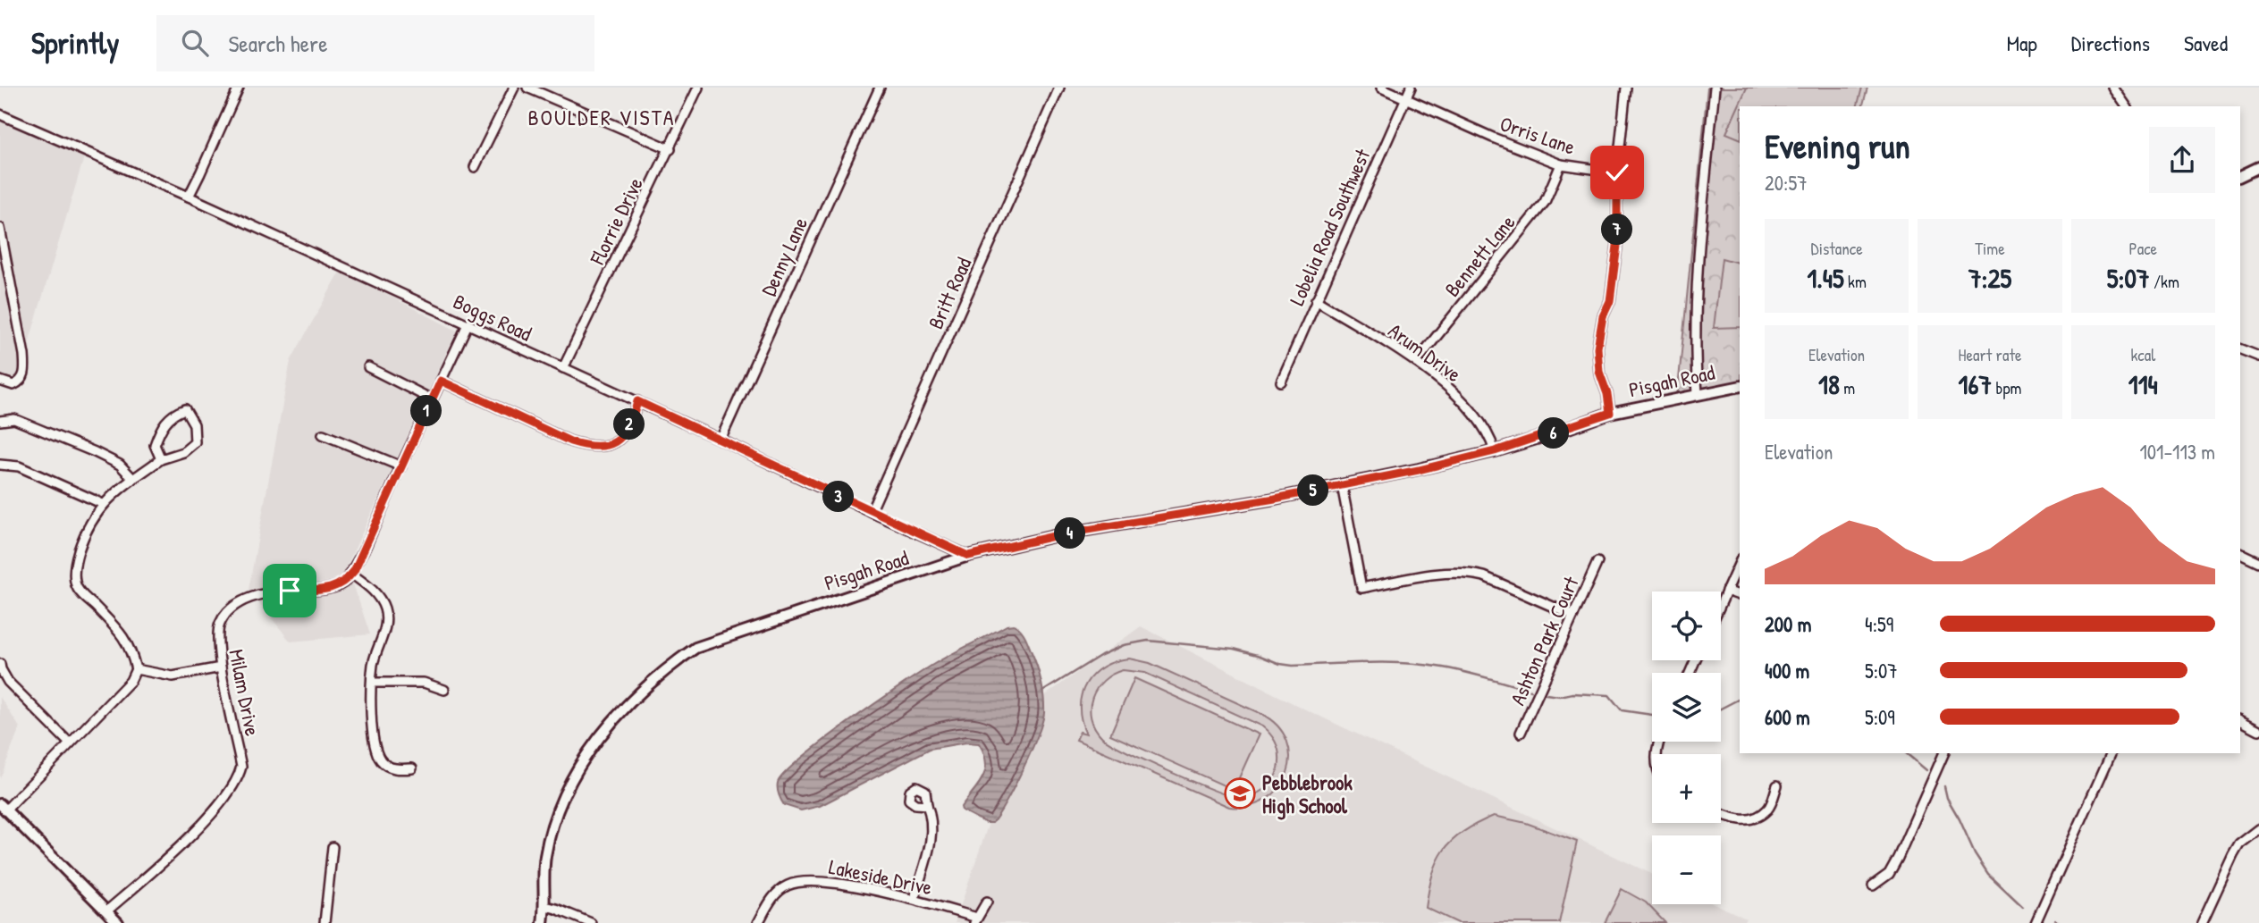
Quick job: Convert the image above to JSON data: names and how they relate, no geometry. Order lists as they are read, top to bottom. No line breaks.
{"streets":{"street":["Orris Lane","Florrie Drive","Lobelia Road Southwest","Bennett Lane","Denny Lane","Britt Road","Boggs Road","Arum Drive","Pisgah Road","Ashton Park Court","Milam Drive","Lakeside Drive"]},"crossings":[["Orris Lane","Lobelia Road Southwest"],["Orris Lane","Bennett Lane"],["Florrie Drive","Boggs Road"],["Lobelia Road Southwest","Arum Drive"],["Bennett Lane","Arum Drive"],["Denny Lane","Boggs Road"],["Britt Road","Boggs Road"],["Boggs Road","Pisgah Road"],["Boggs Road","Milam Drive"],["Arum Drive","Pisgah Road"]],"districts":["BOULDER VISTA"],"places":{"school or university":["Pebblebrook High School"]},"page":{"header":"Sprintly","search":"Search here","nav":["Map","Directions","Saved"],"heading":["Evening run","20:57"],"stats":[["Distance","1.45 km"],["Time","7:25"],["Pace","5:07 /km"],["Elevation","18 m"],["Heart rate","167 bpm"],["kcal","114"]],"pins":["7","1","2","6","5","3","4"],"chart":["Elevation","101–113 m"],"map_buttons":["+","−"],"list":[{"name":"200 m","note":"4:59"},{"name":"400 m","note":"5:07"},{"name":"600 m","note":"5:09"}]}}
